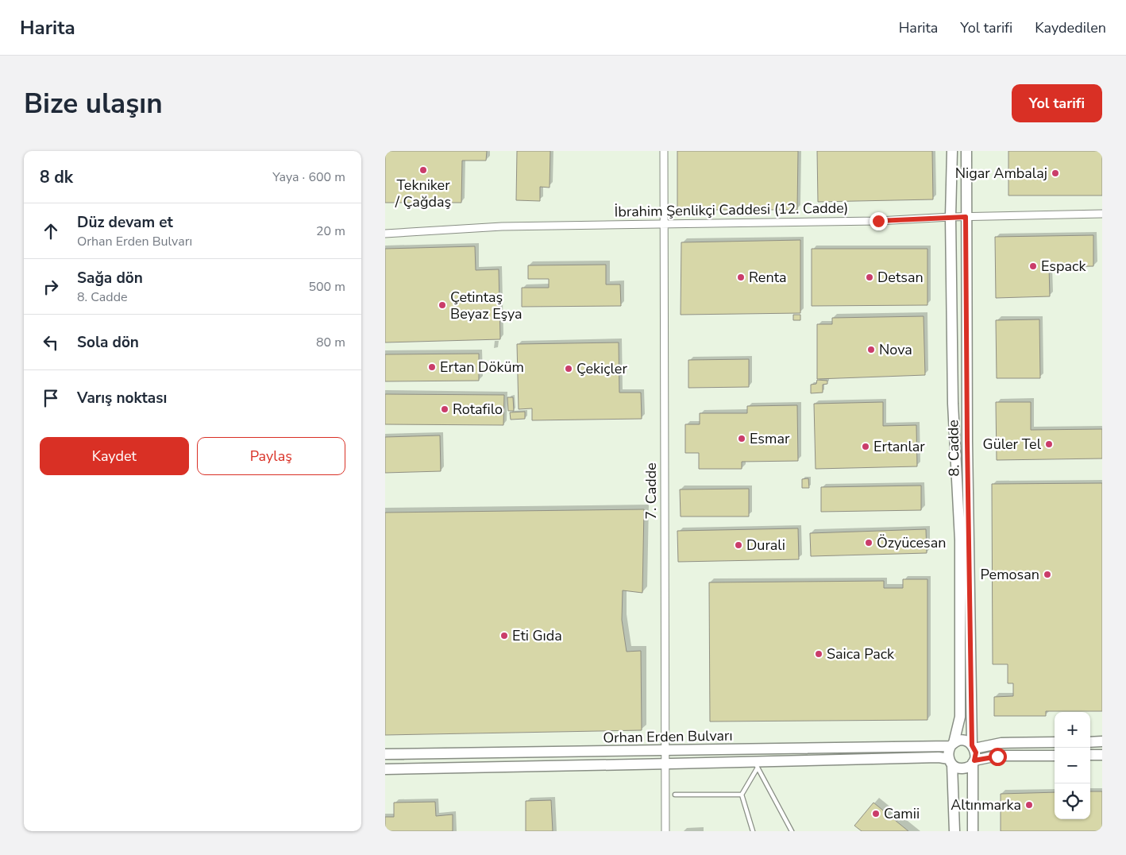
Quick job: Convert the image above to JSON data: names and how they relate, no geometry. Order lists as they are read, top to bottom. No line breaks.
{"streets":{"street":["İbrahim Şenlikçi Caddesi (12. Cadde)","8. Cadde","7. Cadde","Orhan Erden Bulvarı"]},"crossings":[["İbrahim Şenlikçi Caddesi (12. Cadde)","8. Cadde"],["İbrahim Şenlikçi Caddesi (12. Cadde)","7. Cadde"],["8. Cadde","Orhan Erden Bulvarı"],["7. Cadde","Orhan Erden Bulvarı"]],"places":["Tekniker / Çağdaş","Nigar Ambalaj","Espack","Renta","Detsan","Çetintaş Beyaz Eşya","Nova","Ertan Döküm","Çekiçler","Rotafilo","Esmar","Güler Tel","Ertanlar","Özyücesan","Durali","Pemosan","Eti Gıda","Saica Pack","Altınmarka","Camii"],"page":{"header":"Harita","nav":["Harita","Yol tarifi","Kaydedilen"],"buttons":["Yol tarifi",["Kaydet","Paylaş"]],"title":"Bize ulaşın","heading":["8 dk","Yaya · 600 m"],"list":[["Düz devam et","Orhan Erden Bulvarı","20 m"],["Sağa dön","8. Cadde","500 m"],["Sola dön","80 m"],"Varış noktası"],"map_buttons":["+","−"]}}
